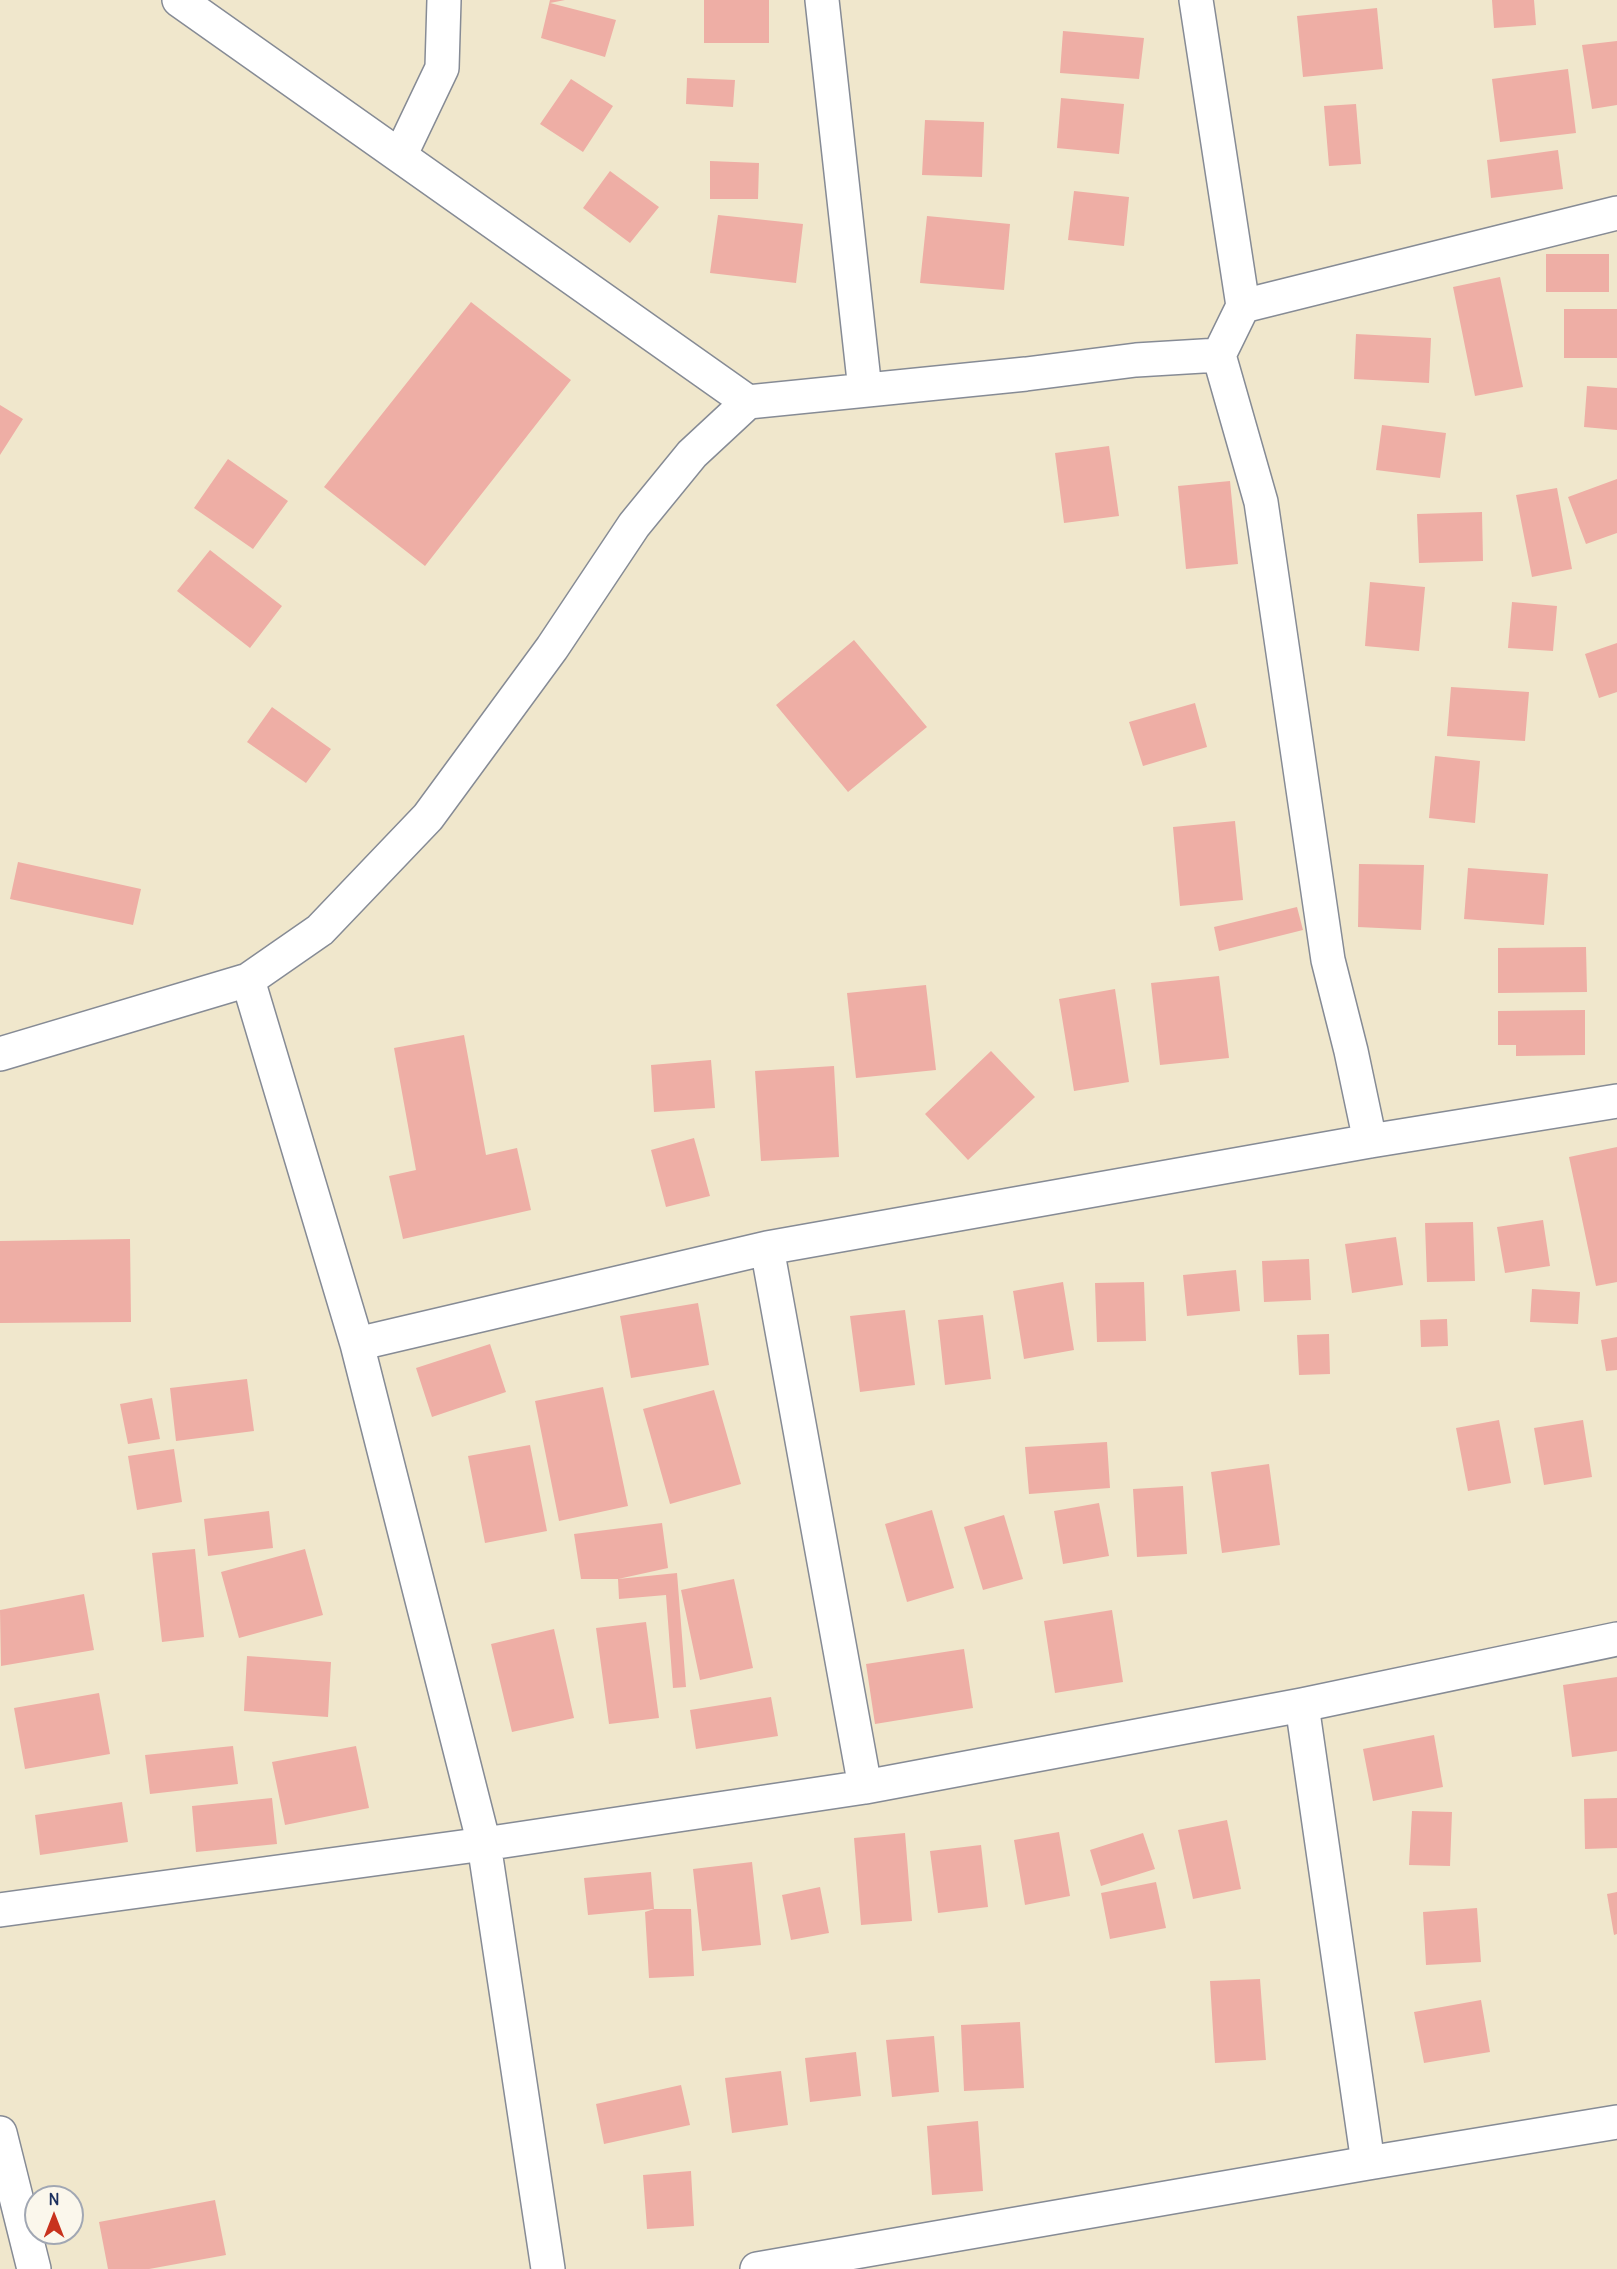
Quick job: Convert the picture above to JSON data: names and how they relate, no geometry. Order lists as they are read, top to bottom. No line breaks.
{"north":"top"}
